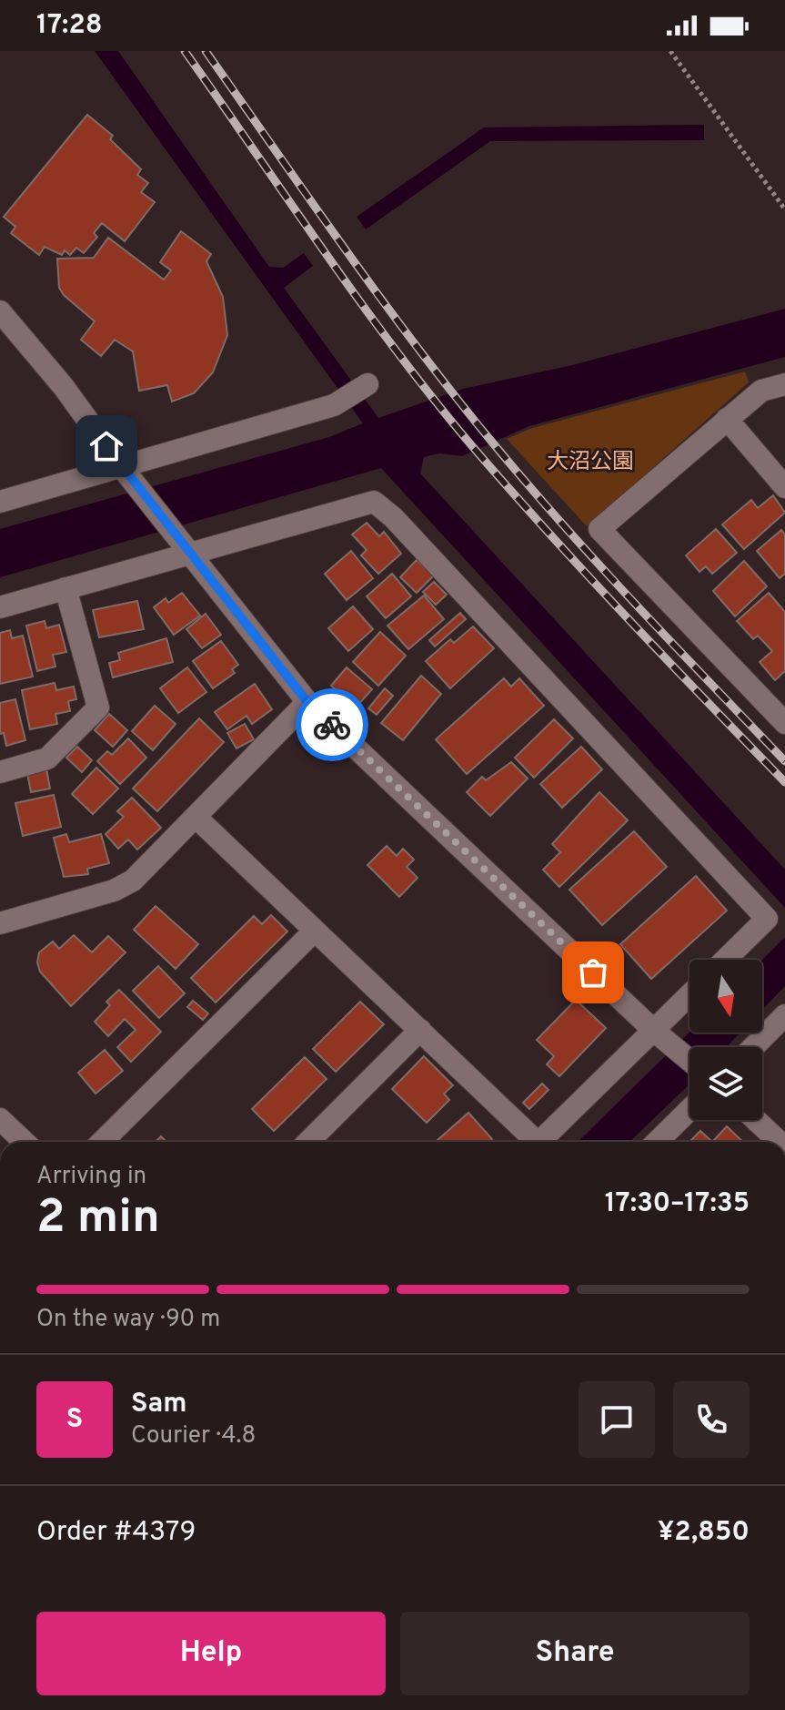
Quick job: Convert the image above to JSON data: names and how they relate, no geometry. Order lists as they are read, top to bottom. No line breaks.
{"parks":["大沼公園"],"north":"bottom","page":{"status":"17:28","heading":["2 min","Arriving in","17:30–17:35"],"panel":["Sam","Courier · 4.8","Order #4379","¥2,850"],"bar":"On the way · 90 m","round":"S","buttons":["Help","Share"]}}
